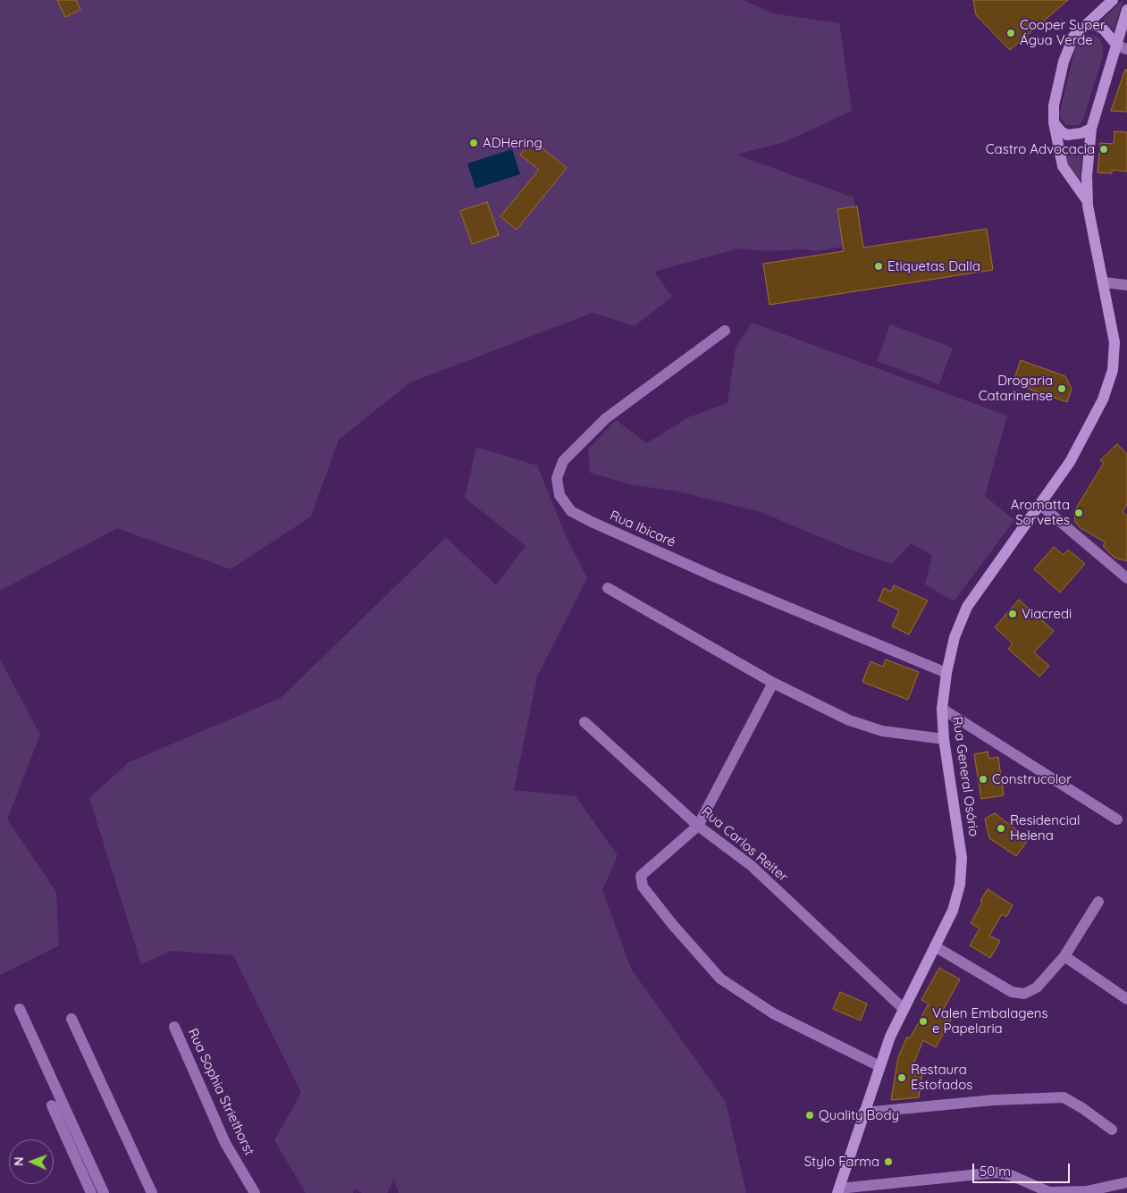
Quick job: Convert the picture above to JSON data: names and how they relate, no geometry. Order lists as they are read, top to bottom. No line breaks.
{"streets":{"main road":["Rua General Osório"],"street":["Rua Ibicaré","Rua Carlos Reiter","Rua Sophia Striethorst"]},"crossings":[["Rua Ibicaré","Rua General Osório"],["Rua General Osório","Rua Carlos Reiter"]],"places":["Cooper Super Água Verde","ADHering","Castro Advocacia","Etiquetas Dalla","Drogaria Catarinense","Aromatta Sorvetes","Viacredi","Construcolor","Residencial Helena","Valen Embalagens e Papelaria","Restaura Estofados","Quality Body","Stylo Farma"],"scale_bar":"50 m","north":"left"}
